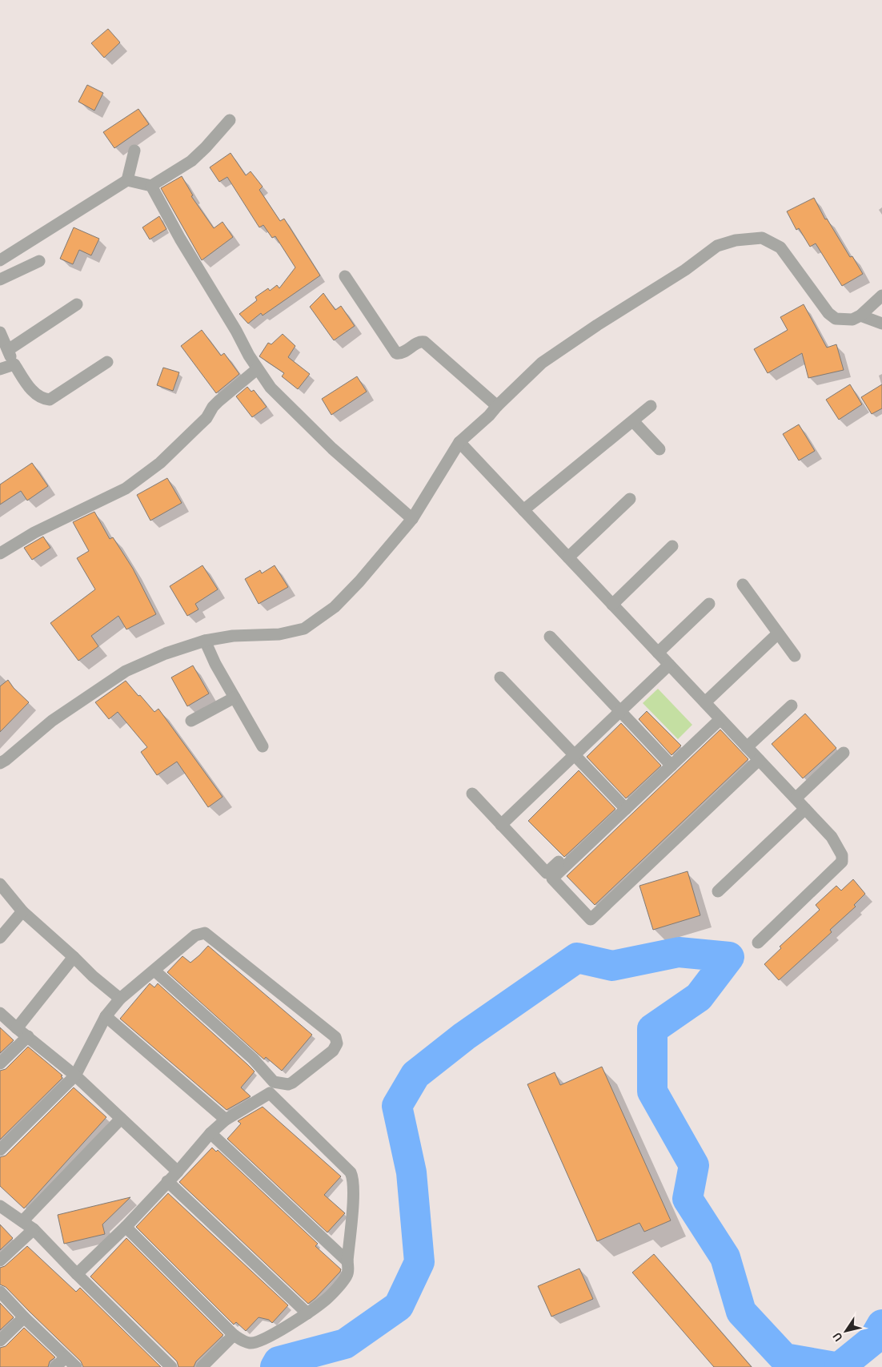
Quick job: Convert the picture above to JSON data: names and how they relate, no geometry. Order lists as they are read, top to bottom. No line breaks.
{"north":"bottom left"}
